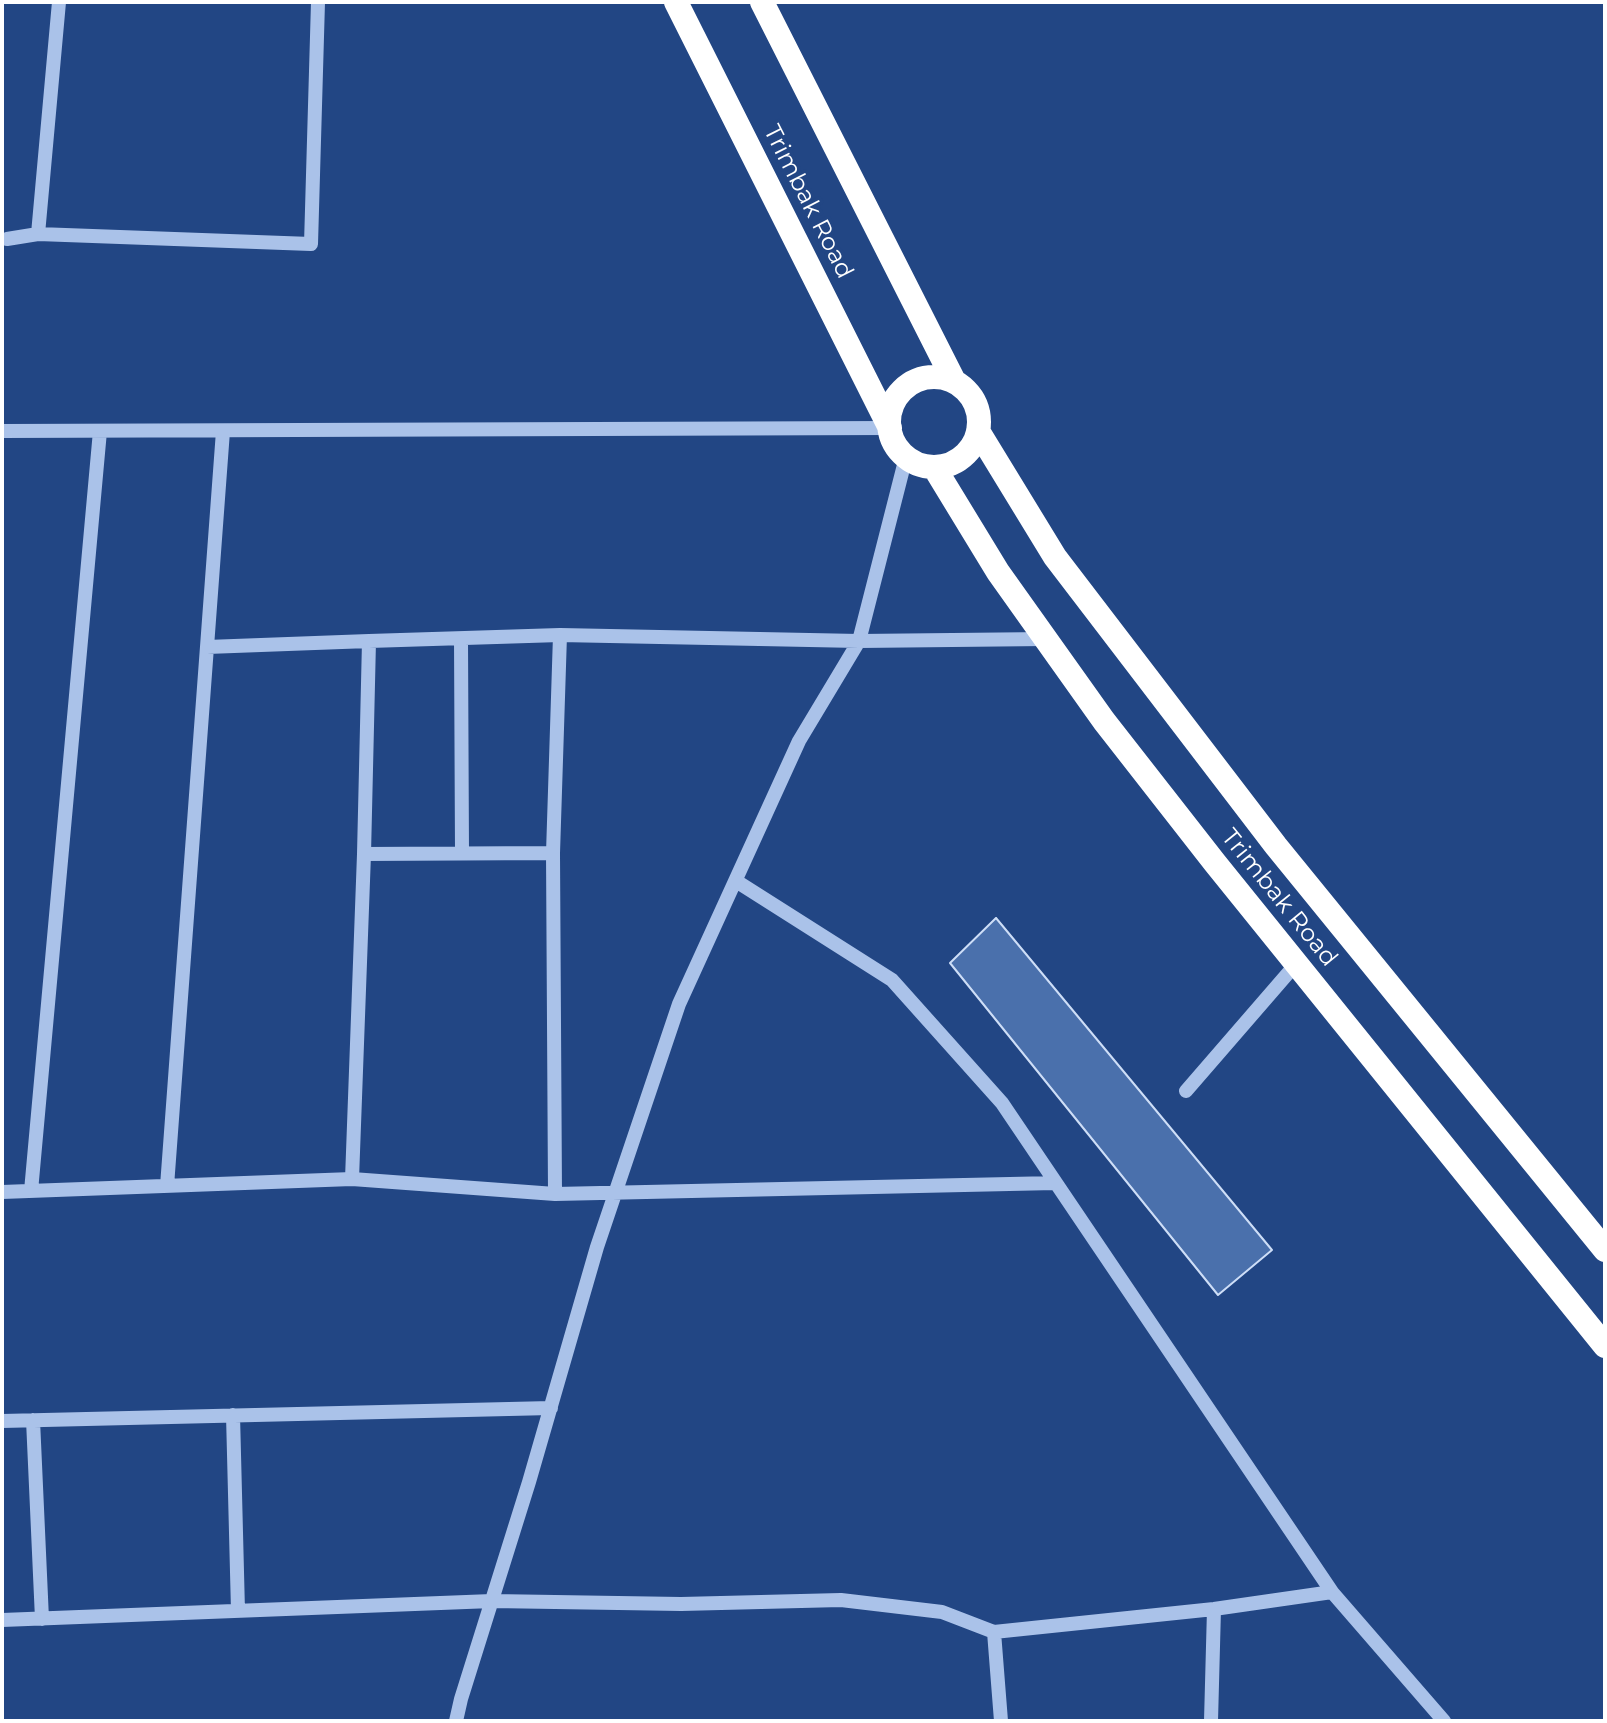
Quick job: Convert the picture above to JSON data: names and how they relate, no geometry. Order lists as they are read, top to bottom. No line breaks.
{"streets":{"highway":["Trimbak Road"]}}
